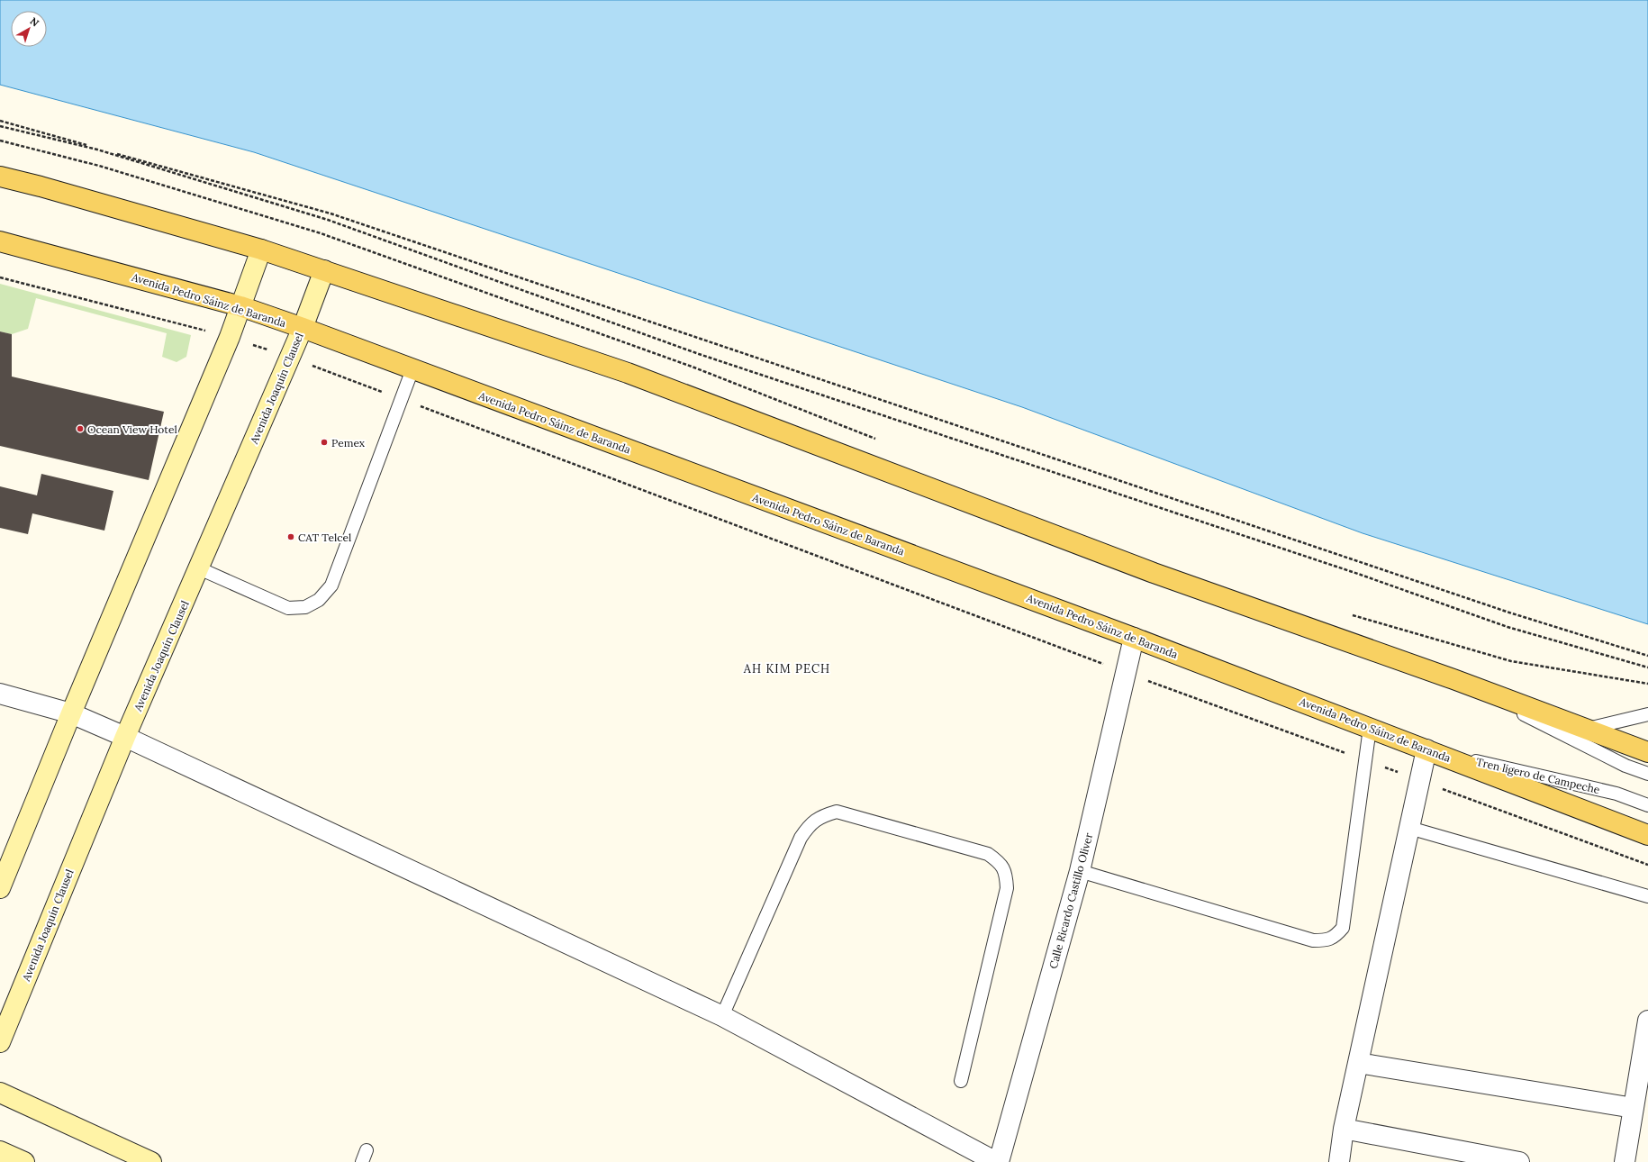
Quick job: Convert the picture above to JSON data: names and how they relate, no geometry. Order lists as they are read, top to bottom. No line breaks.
{"streets":{"main road":["Avenida Pedro Sáinz de Baranda"],"street":["Avenida Joaquín Clausel","Calle Ricardo Castillo Oliver"],"lane":["Tren ligero de Campeche"]},"crossings":[["Avenida Pedro Sáinz de Baranda","Avenida Joaquín Clausel"],["Avenida Pedro Sáinz de Baranda","Tren ligero de Campeche"],["Avenida Pedro Sáinz de Baranda","Calle Ricardo Castillo Oliver"]],"districts":["AH KIM PECH"],"places":["Ocean View Hotel","Pemex","CAT Telcel"],"north":"top right"}
